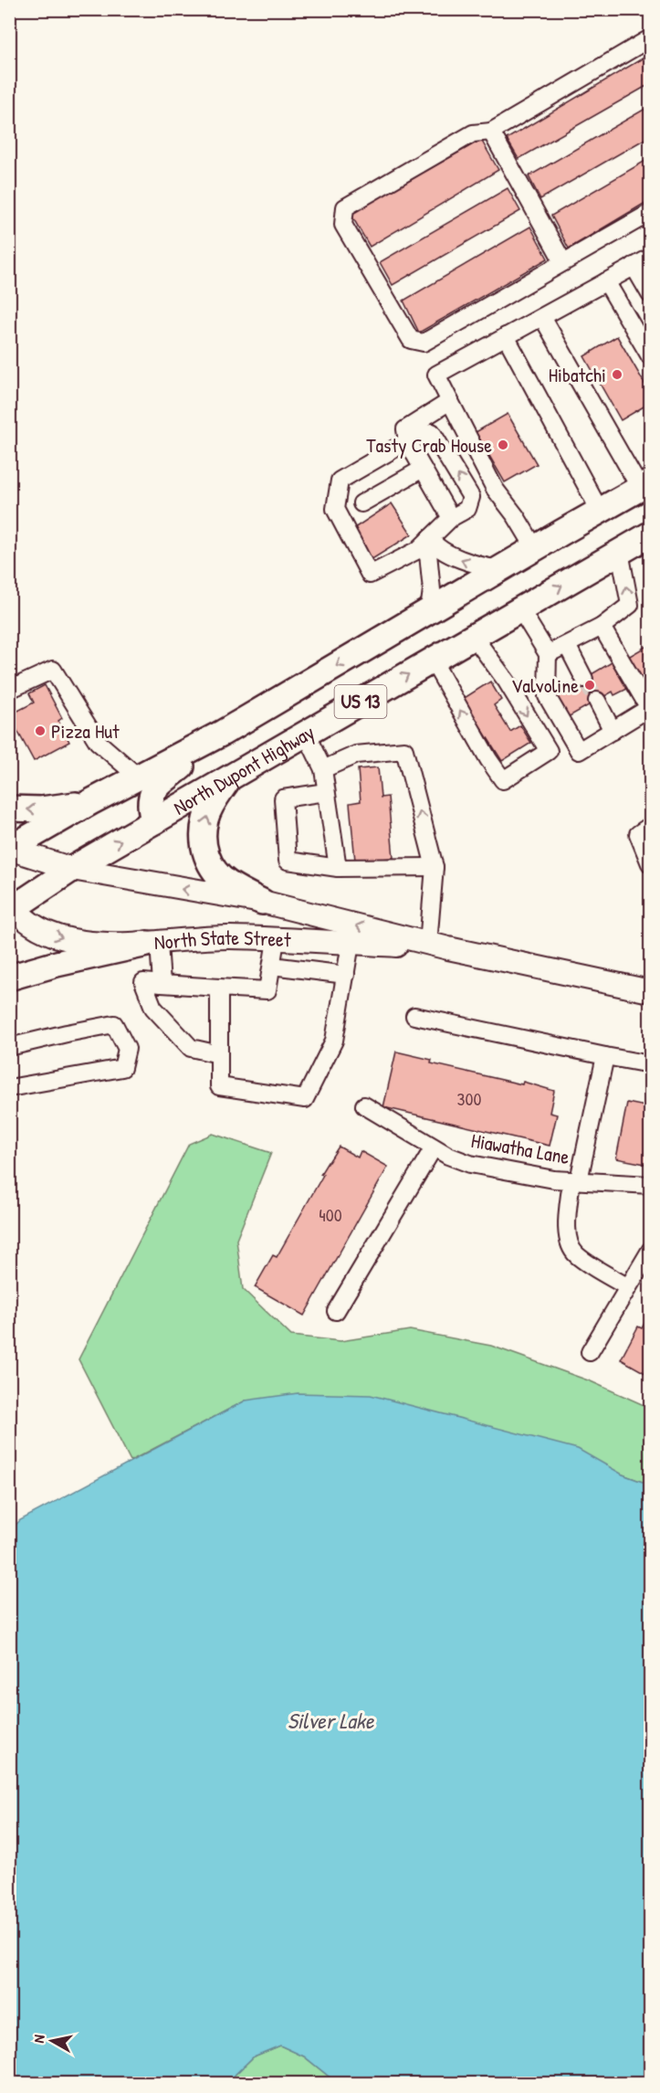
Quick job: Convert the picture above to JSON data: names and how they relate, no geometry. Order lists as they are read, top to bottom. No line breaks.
{"streets":{"highway":["US 13","North Dupont Highway"],"main road":["North State Street"],"street":["Hiawatha Lane"]},"crossings":[["North Dupont Highway","North State Street"]],"water":["Silver Lake"],"places":["Hibatchi","Tasty Crab House","Valvoline","Pizza Hut"],"house_numbers":["300","400"],"north":"left"}
